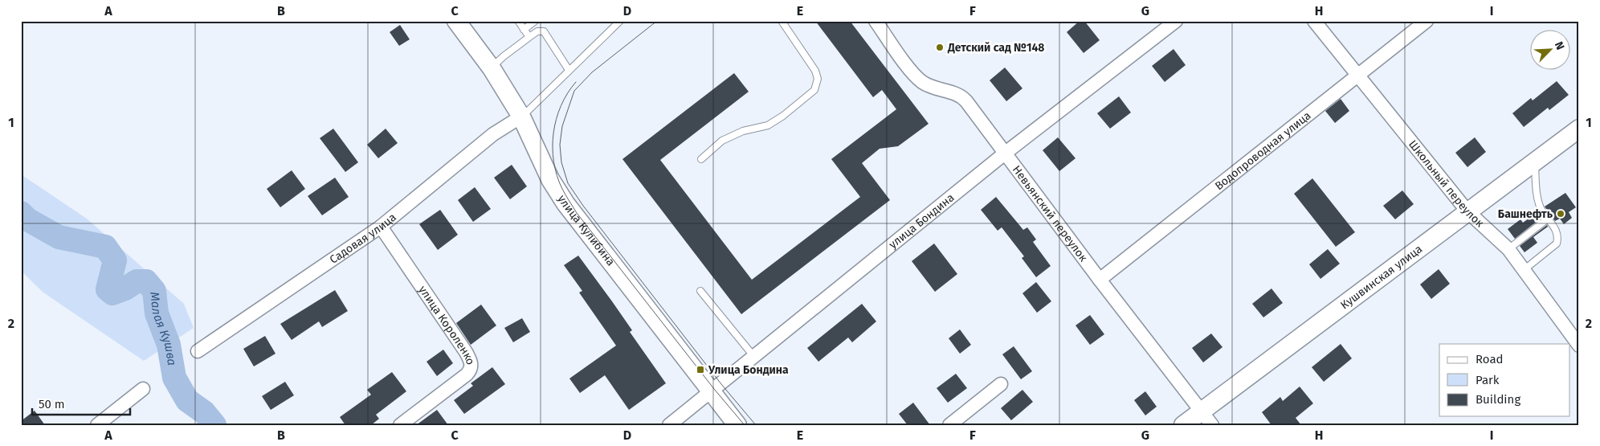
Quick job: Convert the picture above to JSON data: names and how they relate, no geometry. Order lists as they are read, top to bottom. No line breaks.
{"streets":{"main road":["улица Кулибина","Кушвинская улица"],"street":["Водопроводная улица","Школьный переулок","Невьянский переулок","улица Бондина","Садовая улица","улица Короленко"]},"crossings":[["Водопроводная улица","Школьный переулок"],["Водопроводная улица","Невьянский переулок"],["Школьный переулок","Кушвинская улица"],["Невьянский переулок","улица Бондина"],["Невьянский переулок","Кушвинская улица"],["улица Бондина","улица Кулибина"],["улица Кулибина","Садовая улица"],["Садовая улица","улица Короленко"]],"water":["Малая Кушва"],"places":{"other":["Детский сад №148","Башнефть"],"transit":["Улица Бондина"]},"legend":["Road","Park","Building"],"scale_bar":"50 m","north":"top right","grid":{"columns":["A","B","C","D","E","F","G","H","I"],"rows":["1","2"]}}
